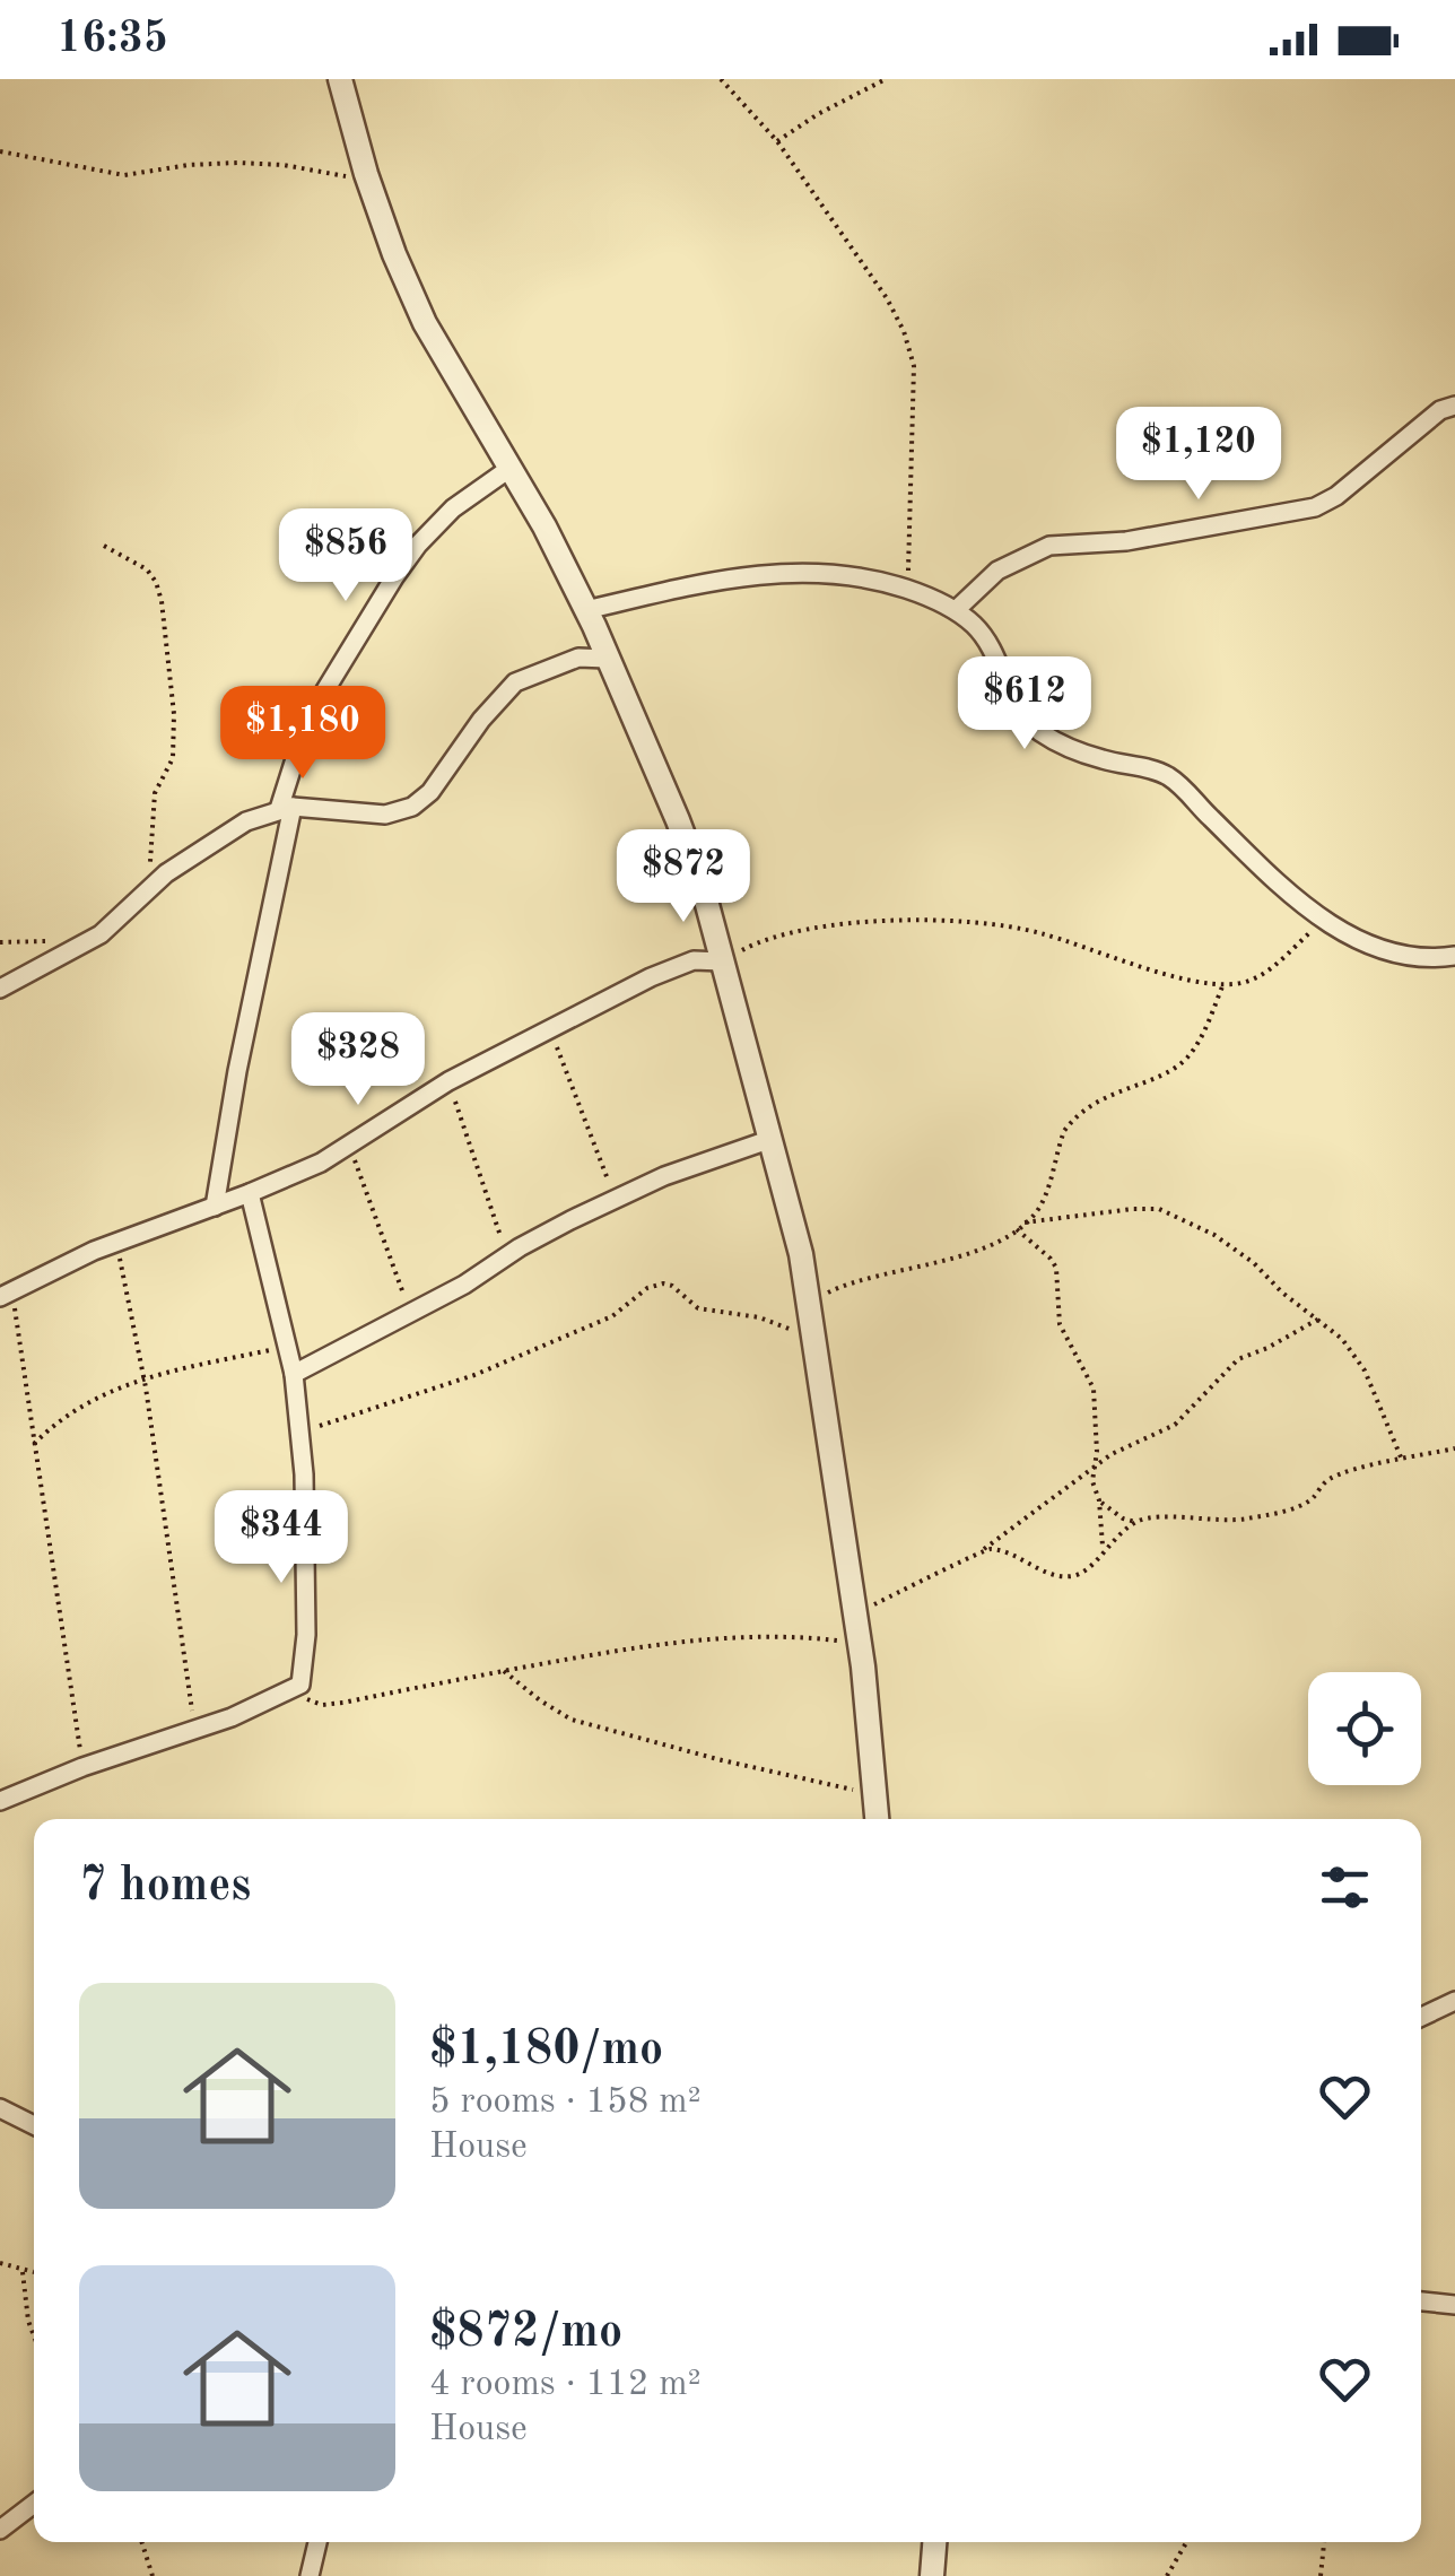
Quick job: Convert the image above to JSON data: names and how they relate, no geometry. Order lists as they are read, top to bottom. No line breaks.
{"page":{"status":"16:35","price":["$1,120","$856","$612","$1,180","$872","$328","$344"],"heading":"7 homes","list":[{"name":"$1,180/mo","note":"5 rooms · 158 m² · House"},{"name":"$872/mo","note":"4 rooms · 112 m² · House"}]}}
